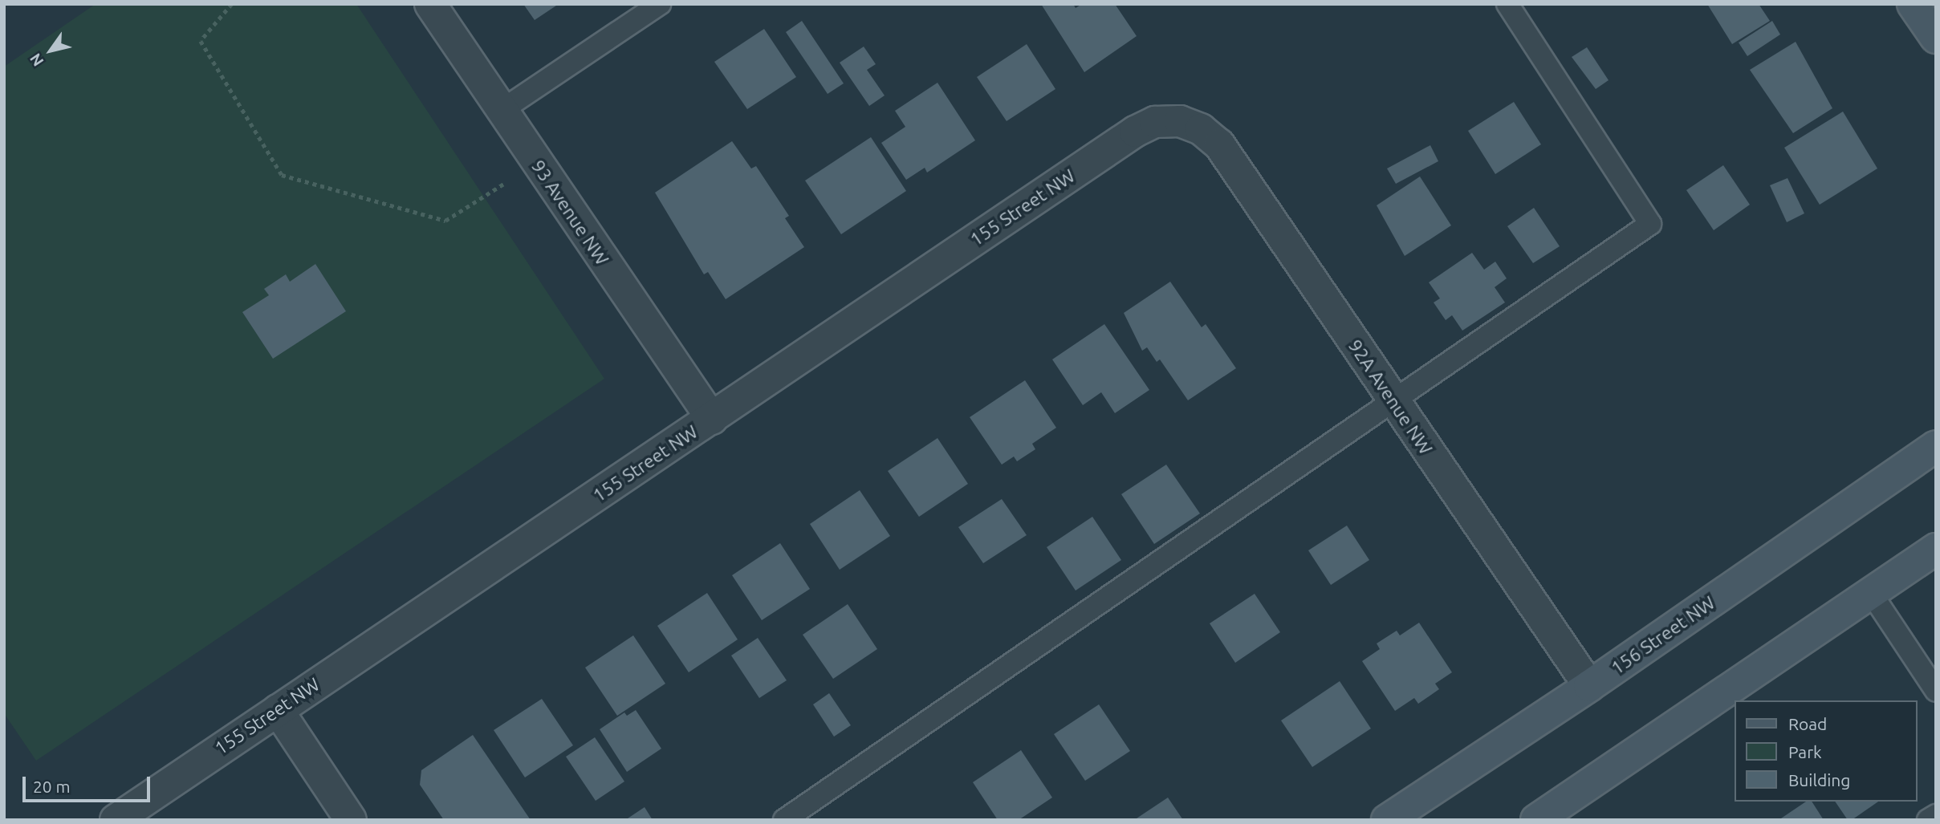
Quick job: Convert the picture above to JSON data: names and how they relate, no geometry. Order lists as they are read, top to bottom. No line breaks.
{"streets":{"main road":["156 Street NW"],"street":["155 Street NW","93 Avenue NW","92A Avenue NW"]},"crossings":[["155 Street NW","93 Avenue NW"],["155 Street NW","92A Avenue NW"],["92A Avenue NW","156 Street NW"]],"legend":["Road","Park","Building"],"scale_bar":"20 m","north":"bottom left"}
